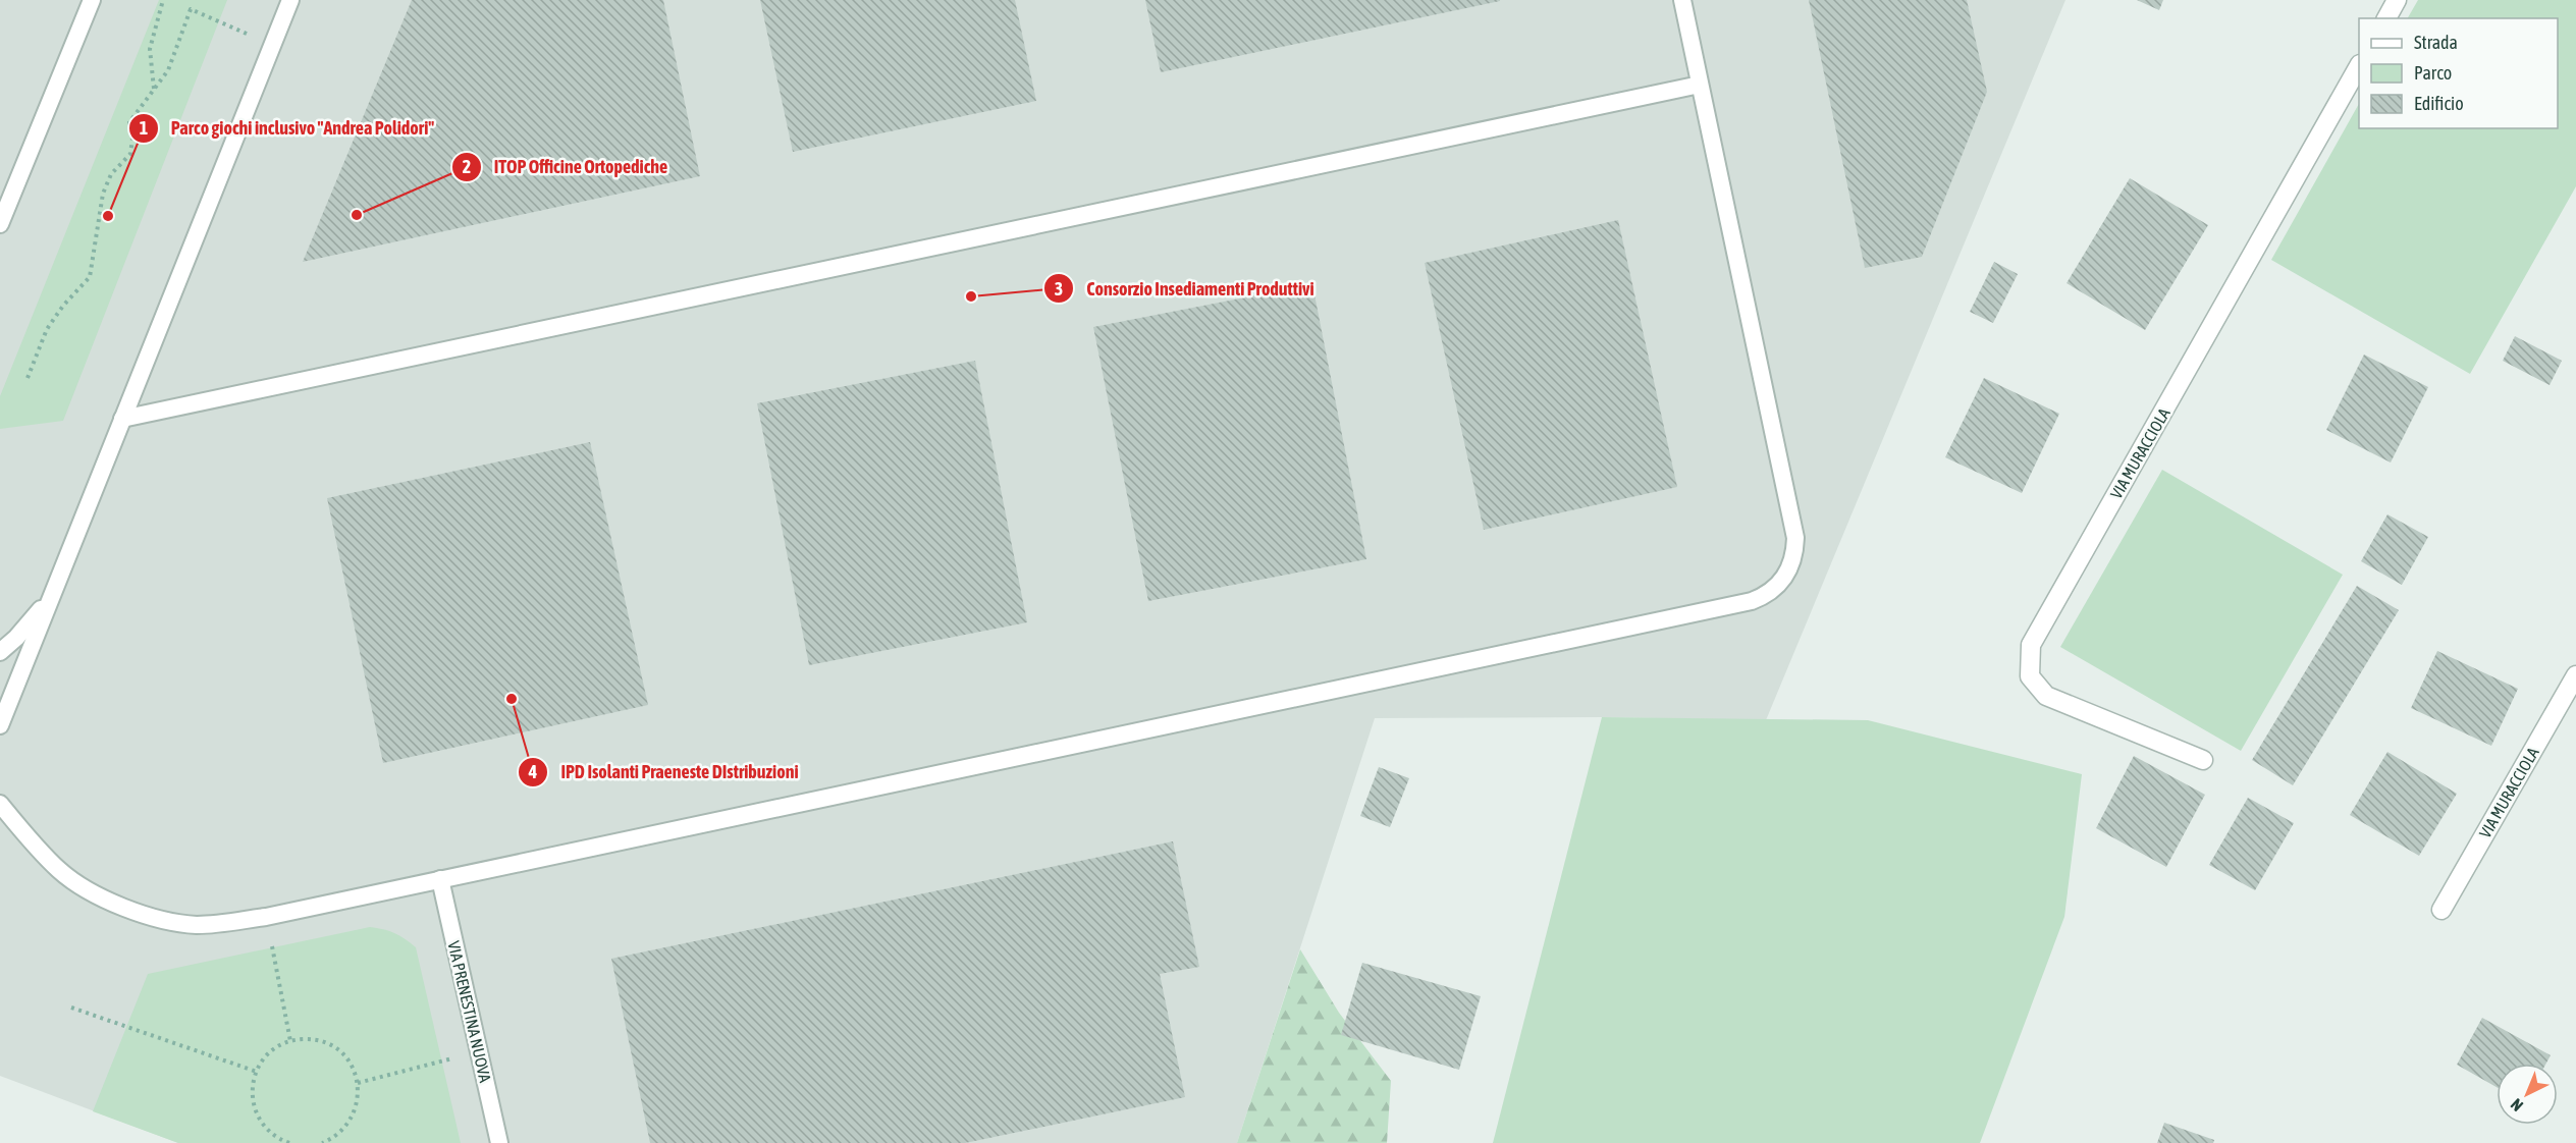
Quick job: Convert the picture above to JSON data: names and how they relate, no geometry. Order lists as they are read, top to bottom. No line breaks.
{"streets":{"street":["VIA MURACCIOLA"],"lane":["VIA PRENESTINA NUOVA"]},"places":["ITOP Officine Ortopediche","Parco giochi inclusivo \"Andrea Polidori\"","Consorzio Insediamenti Produttivi","IPD Isolanti Praeneste DIstribuzioni"],"legend":["Strada","Parco","Edificio"],"north":"bottom left"}
